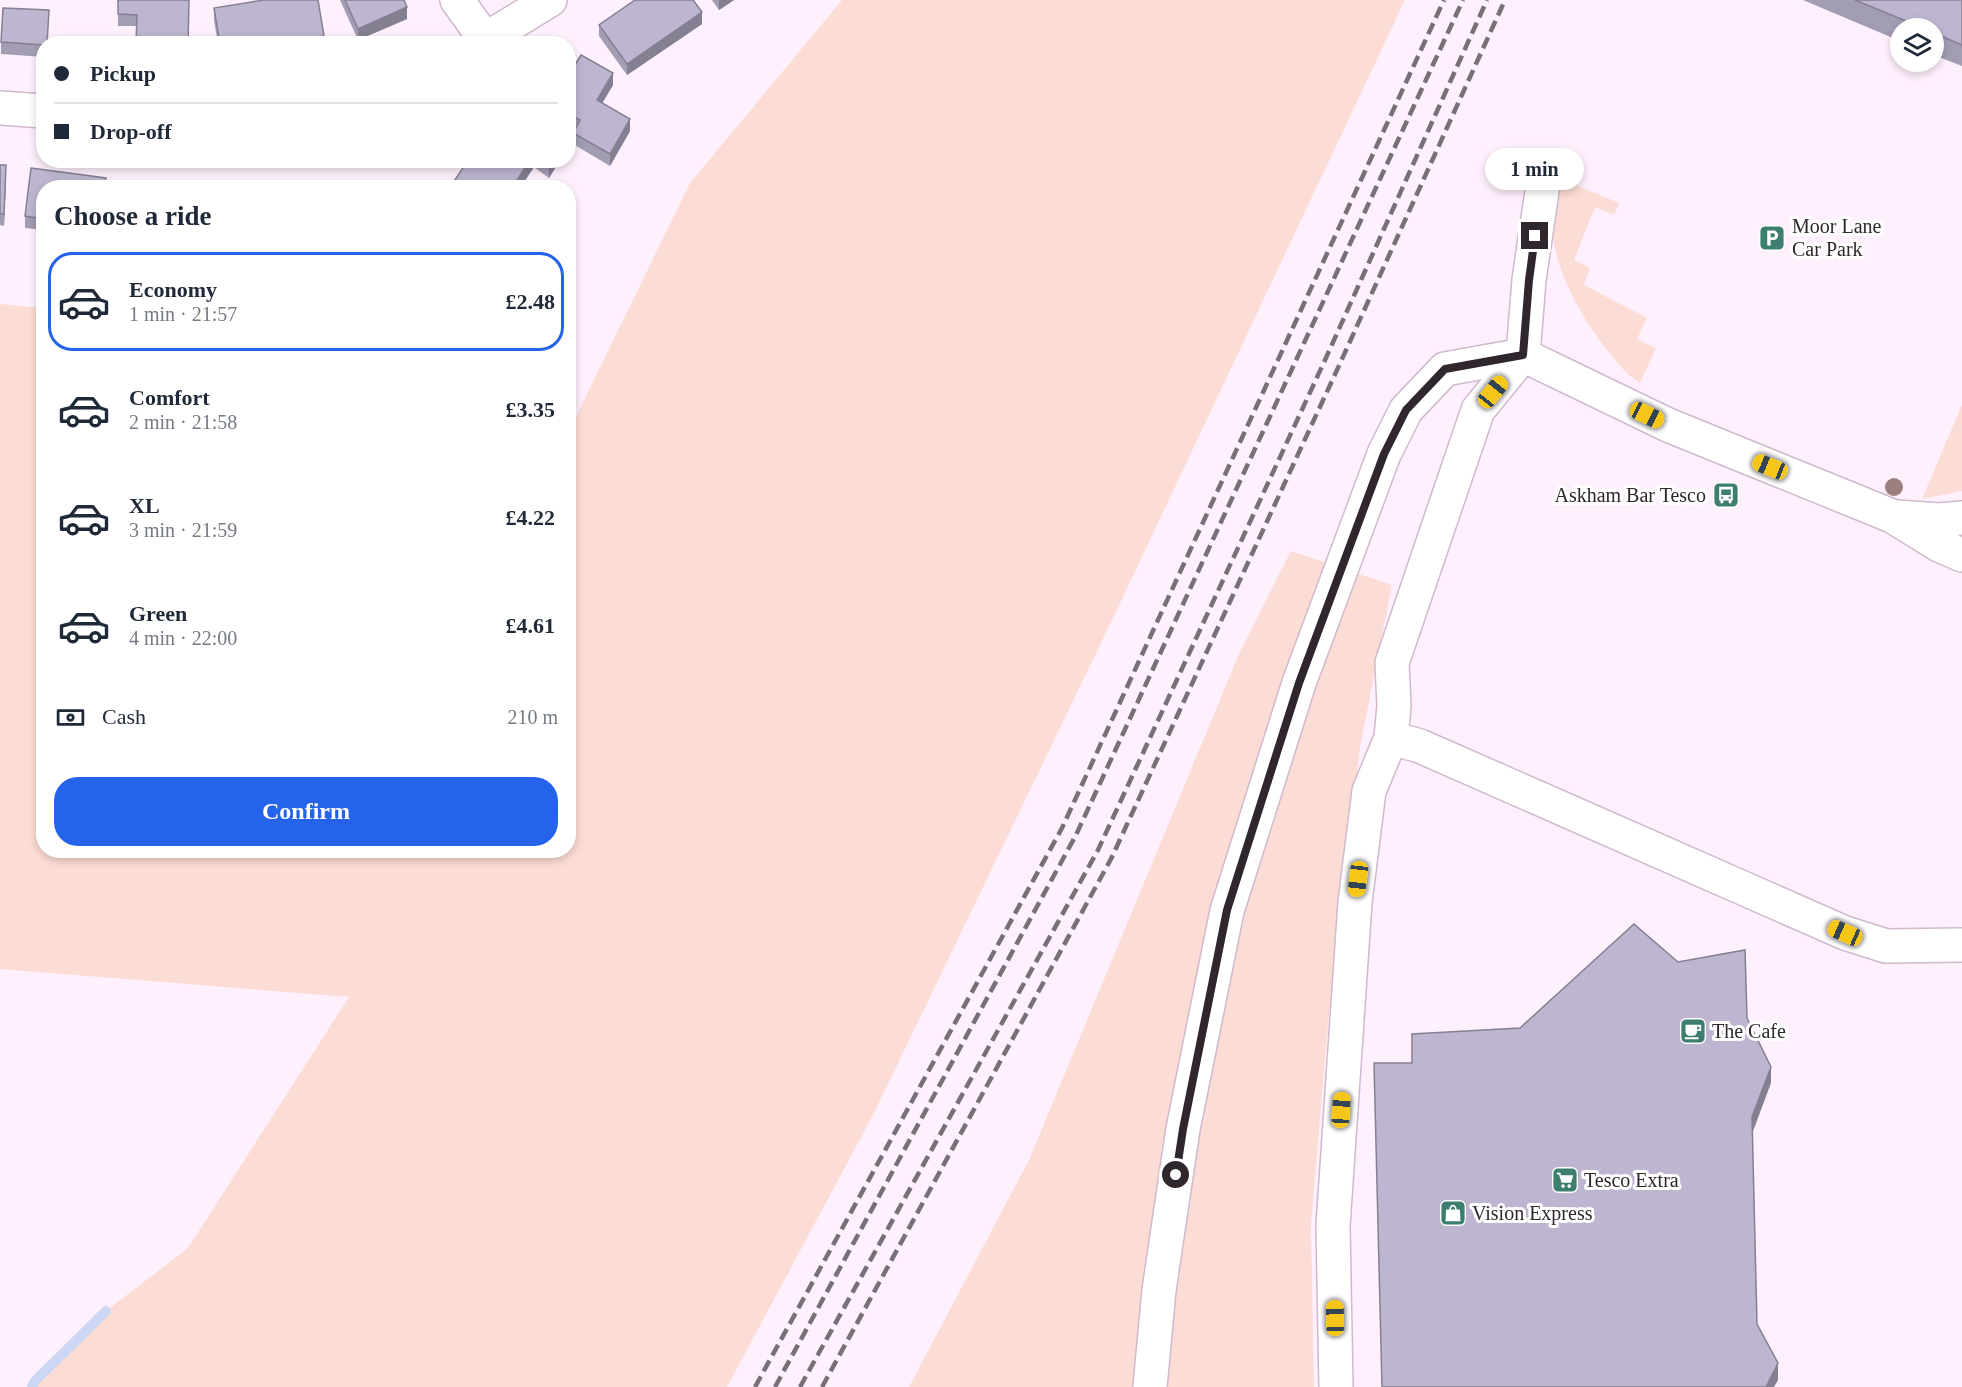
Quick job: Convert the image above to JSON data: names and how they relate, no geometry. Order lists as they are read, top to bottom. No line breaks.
{"places":{"parking":["Moor Lane Car Park"],"bus stop":["Askham Bar Tesco"],"cafe":["The Cafe"],"supermarket":["Tesco Extra"],"shop":["Vision Express"]},"page":{"banner":["Pickup","Drop-off"],"bubble":"1 min","heading":"Choose a ride","list":[{"name":"Economy","note":"1 min · 21:57","value":"£2.48"},{"name":"Comfort","note":"2 min · 21:58","value":"£3.35"},{"name":"XL","note":"3 min · 21:59","value":"£4.22"},{"name":"Green","note":"4 min · 22:00","value":"£4.61"}],"pay":["Cash","210 m"],"buttons":"Confirm"}}
